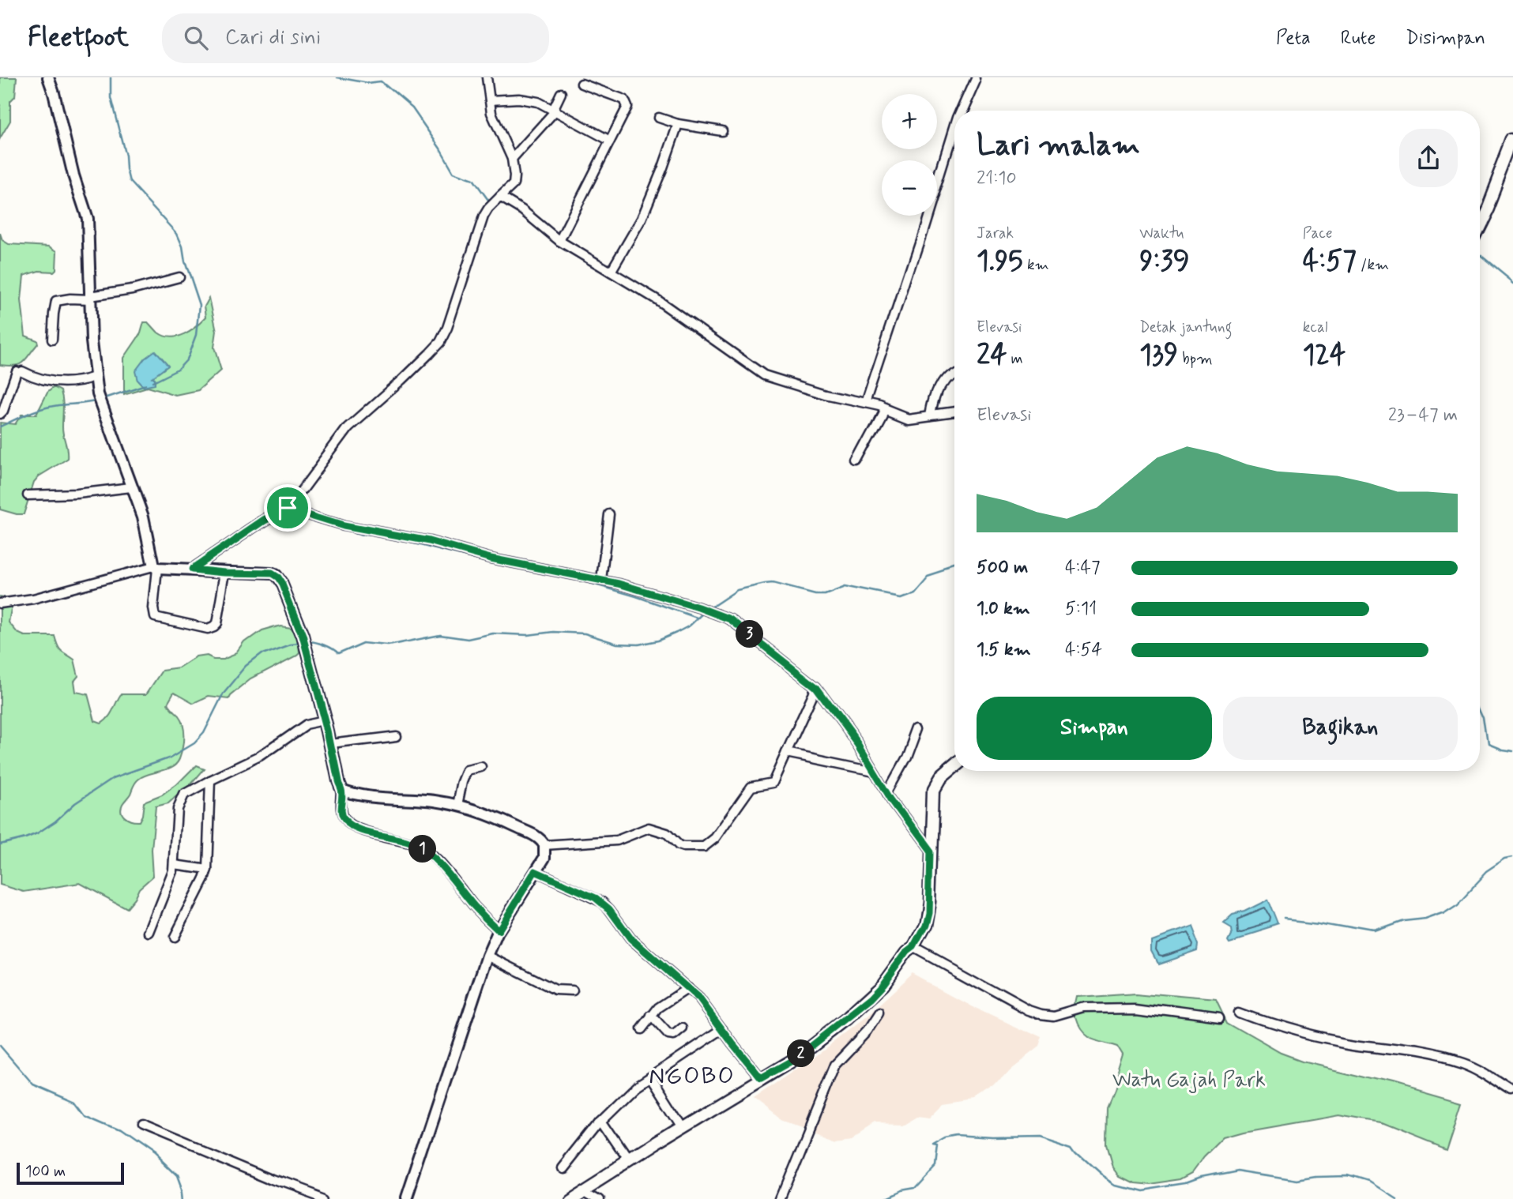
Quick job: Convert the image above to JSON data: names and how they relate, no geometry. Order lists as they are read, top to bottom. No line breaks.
{"districts":["NGOBO"],"parks":["Watu Gajah Park"],"scale_bar":"100 m","page":{"header":"Fleetfoot","search":"Cari di sini","nav":["Peta","Rute","Disimpan"],"map_buttons":["+","−"],"heading":["Lari malam","21:10"],"stats":[["Jarak","1.95 km"],["Waktu","9:39"],["Pace","4:57 /km"],["Elevasi","24 m"],["Detak jantung","139 bpm"],["kcal","124"]],"chart":["Elevasi","23–47 m"],"list":[{"name":"500 m","note":"4:47"},{"name":"1.0 km","note":"5:11"},{"name":"1.5 km","note":"4:54"}],"pins":["3","1","2"],"buttons":["Simpan","Bagikan"],"scale":"100 m"}}
